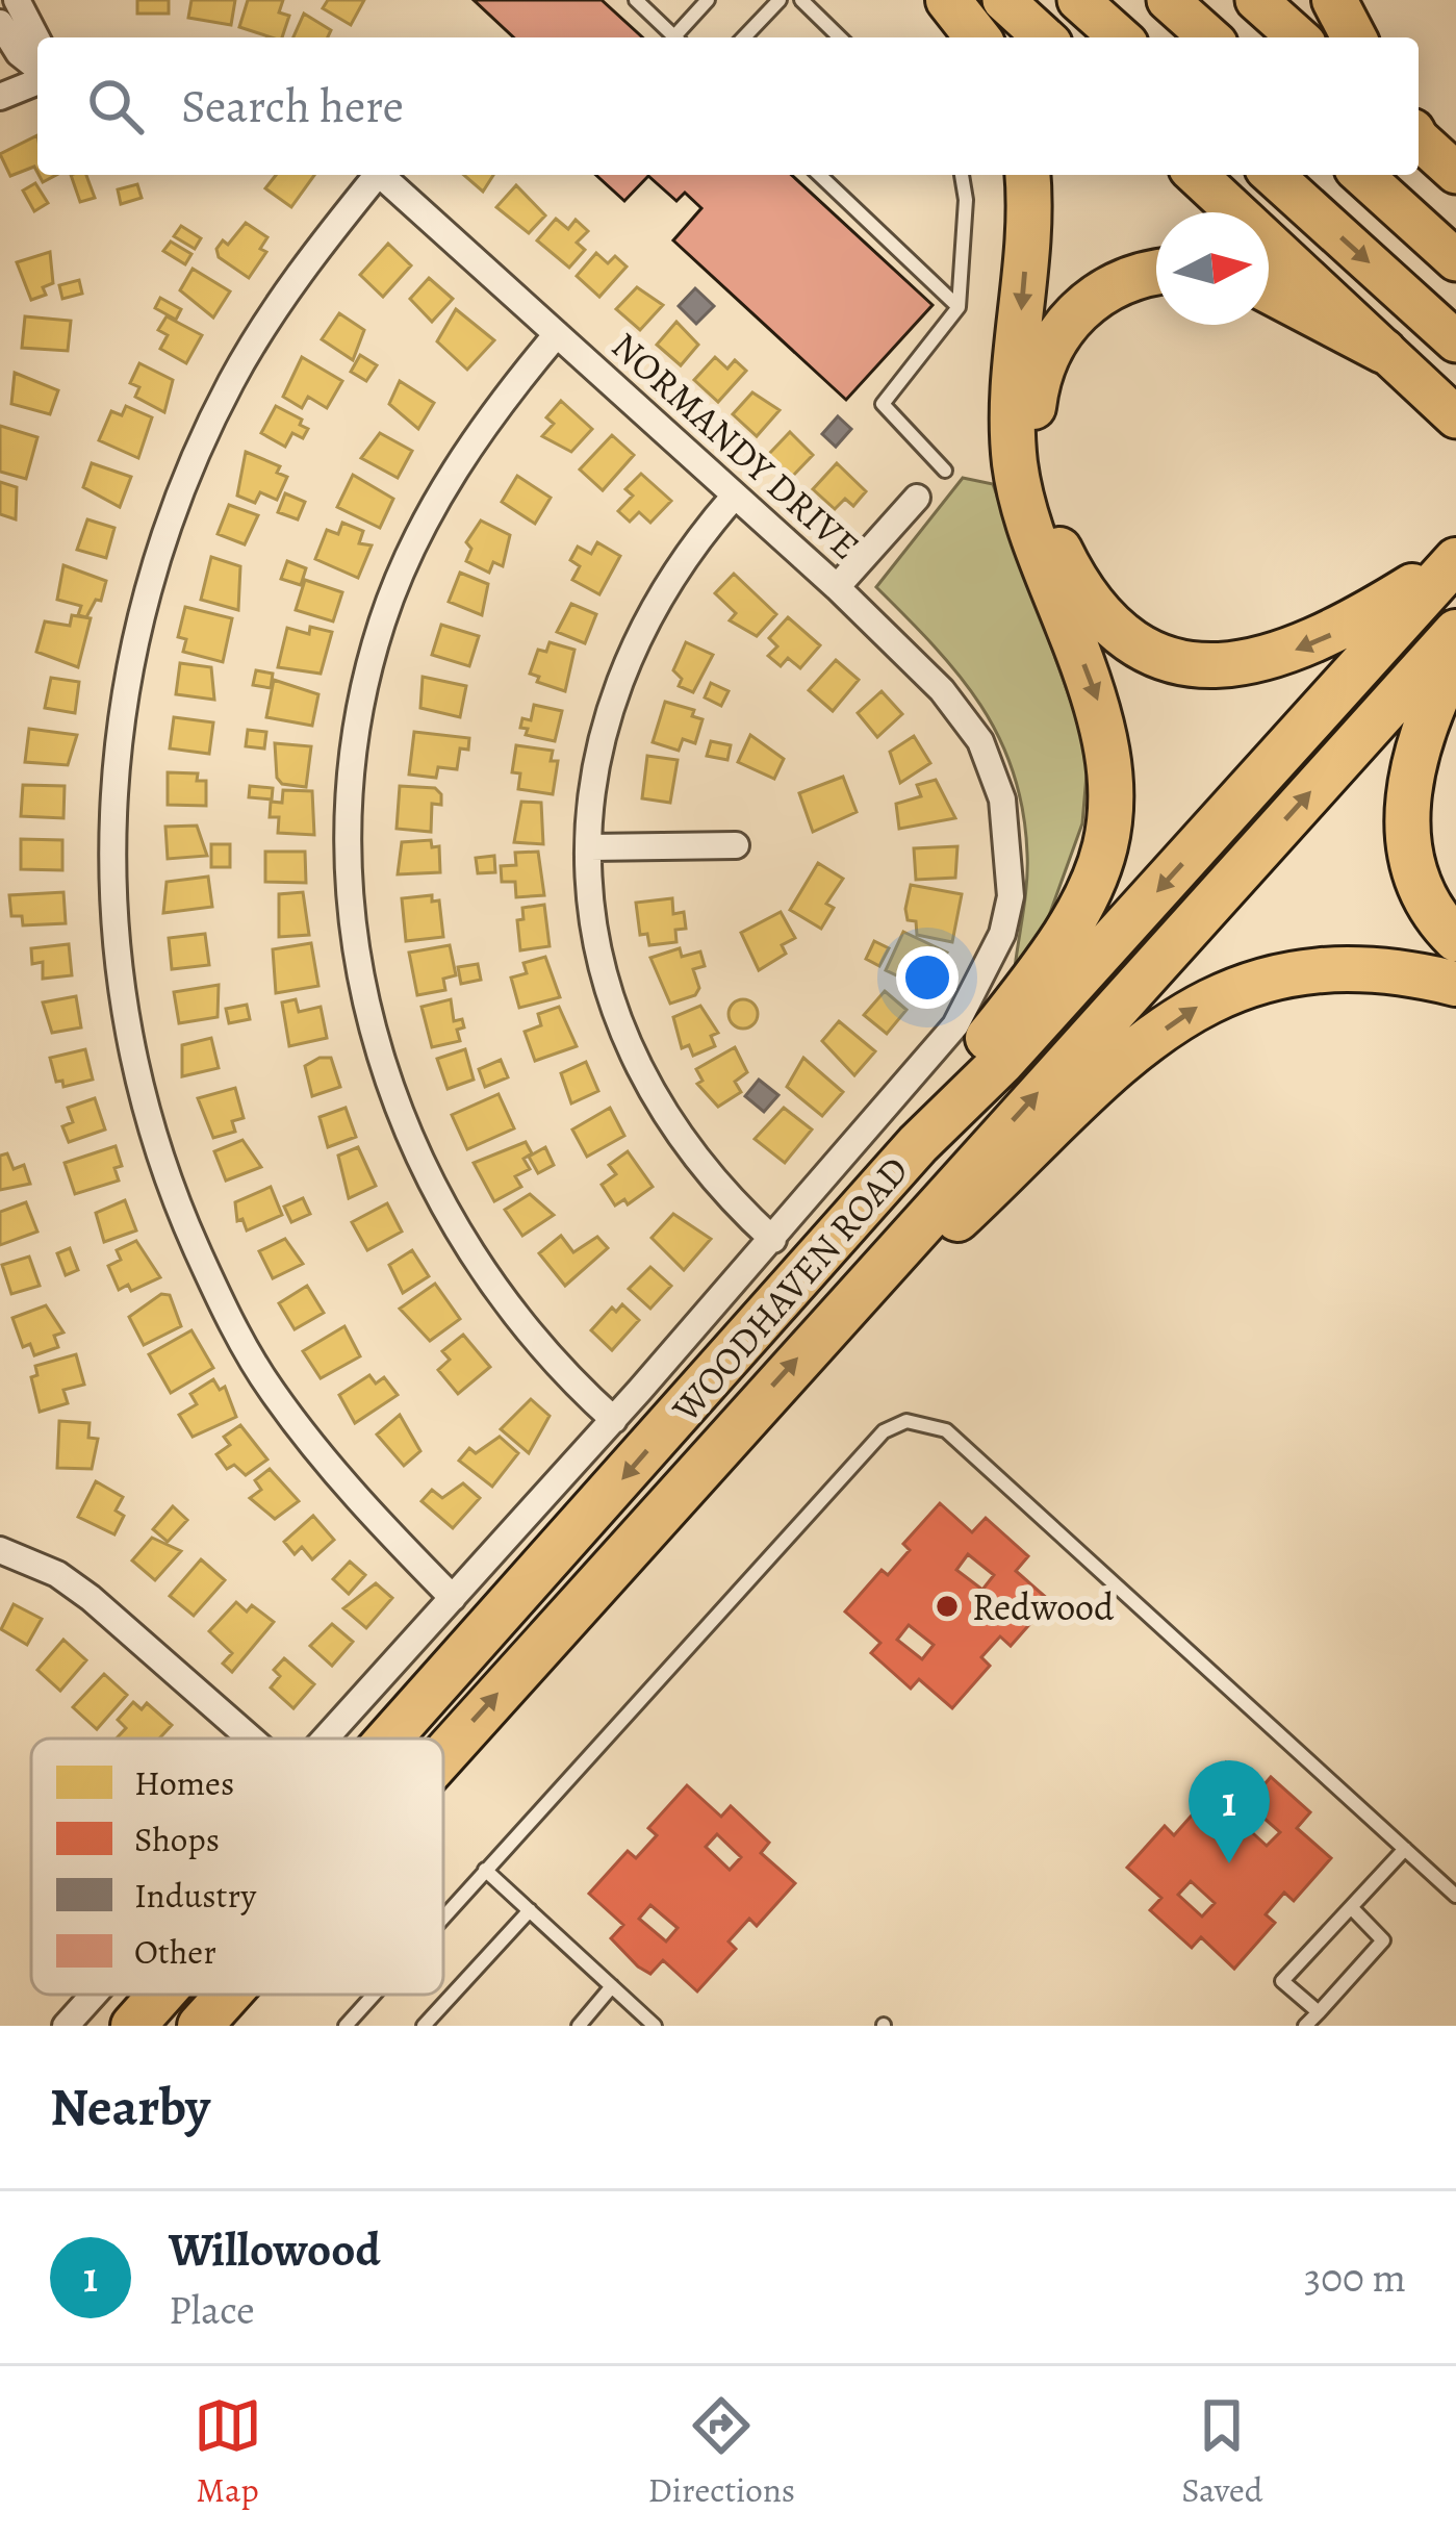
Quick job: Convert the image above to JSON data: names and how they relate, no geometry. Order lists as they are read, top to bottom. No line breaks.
{"streets":{"highway":["WOODHAVEN ROAD"],"street":["NORMANDY DRIVE"]},"crossings":[["NORMANDY DRIVE","WOODHAVEN ROAD"]],"places":["Redwood"],"legend":["Homes","Shops","Industry","Other"],"north":"right","page":{"search":"Search here","pins":"1","heading":"Nearby","list":[{"mark":"1","name":"Willowood","note":"Place","value":"300 m"}],"nav":["Map","Directions","Saved"]}}
